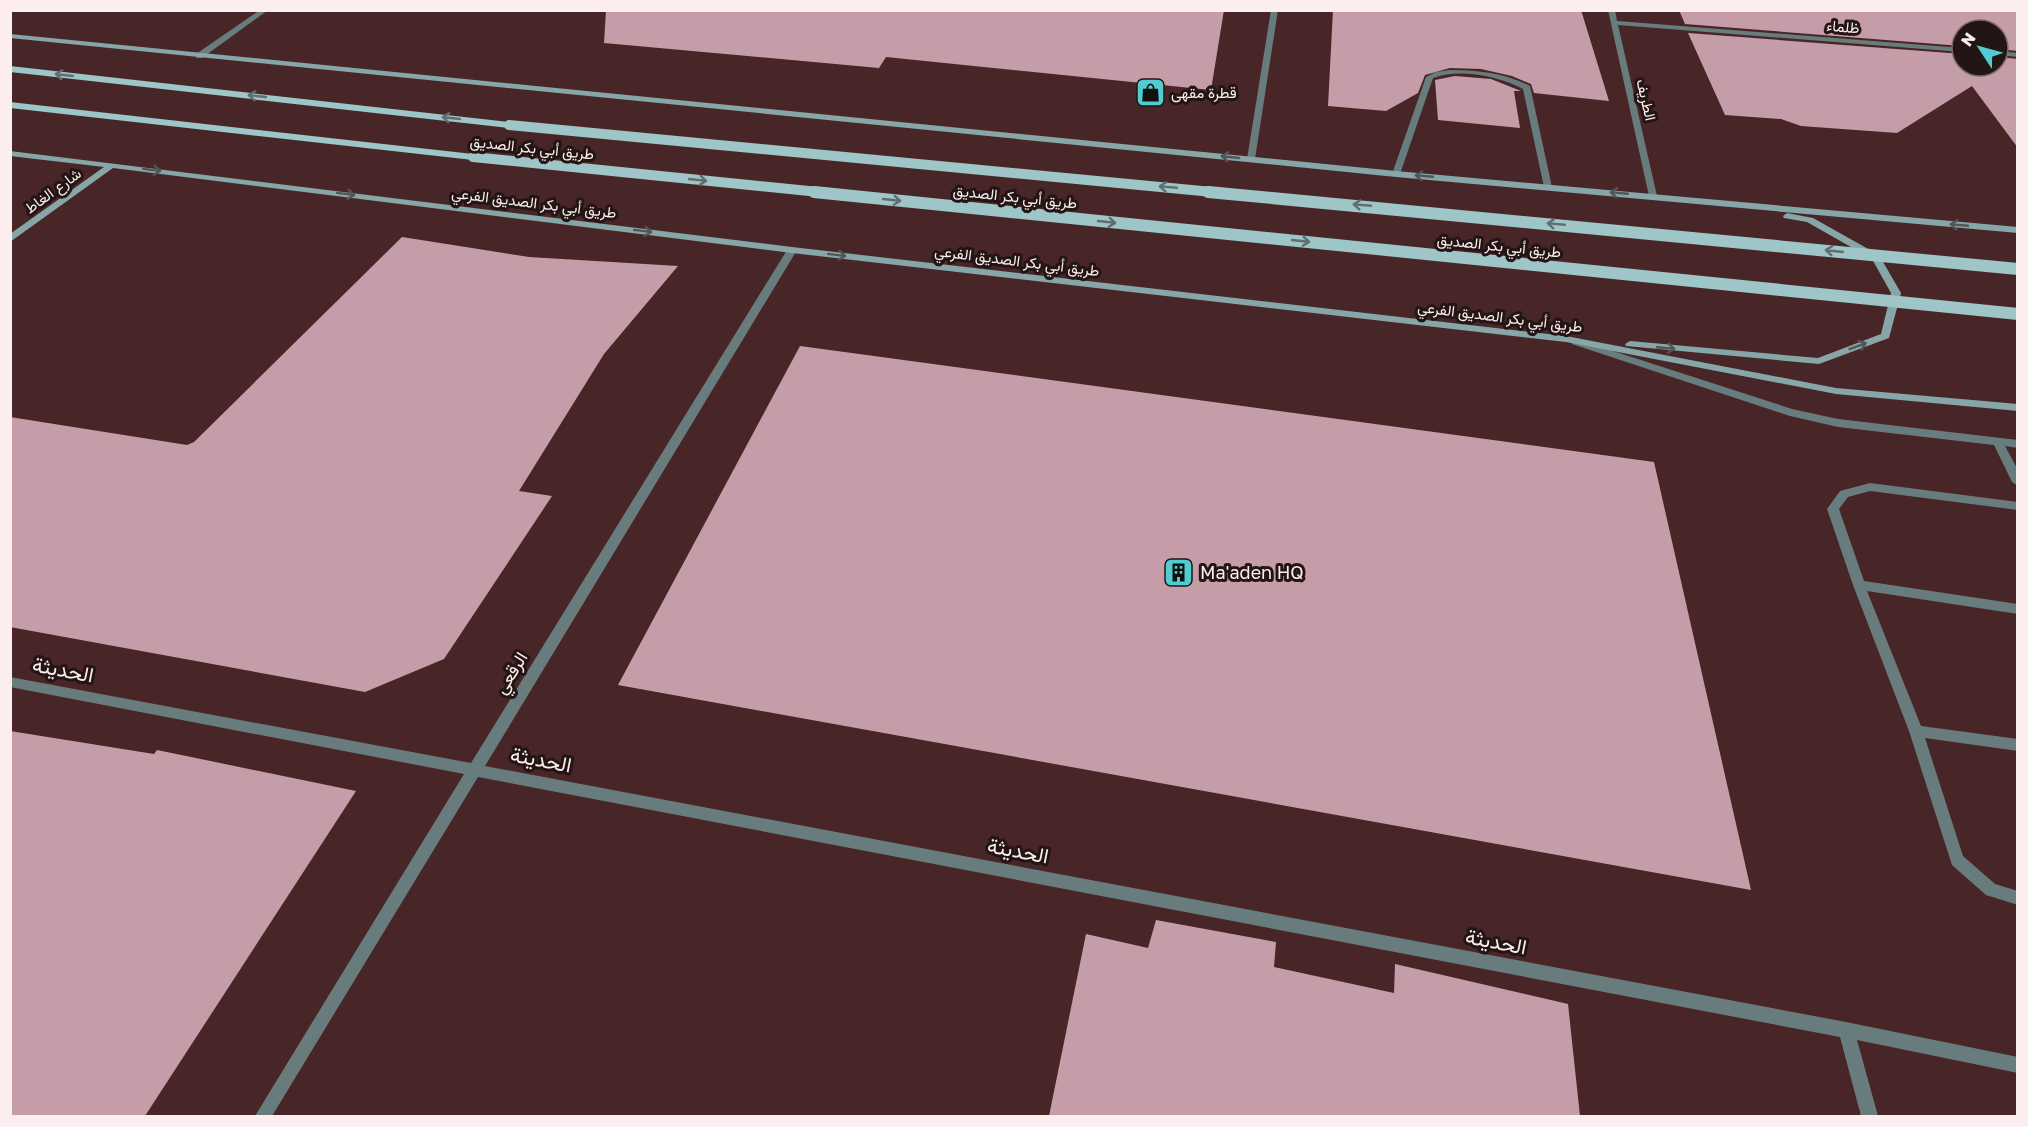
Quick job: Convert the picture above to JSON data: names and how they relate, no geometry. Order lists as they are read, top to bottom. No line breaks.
{"streets":{"main road":["طريق أبي بكر الصديق"],"street":["ظلماء","الطريف","شارع الغاط","طريق أبي بكر الصديق الفرعي","الحديثة","الرقعي"]},"crossings":[["ظلماء","الطريف"],["شارع الغاط","طريق أبي بكر الصديق الفرعي"],["طريق أبي بكر الصديق الفرعي","الرقعي"],["الحديثة","الرقعي"]],"one_way":["طريق أبي بكر الصديق الفرعي"],"places":{"shop":["قطرة مقهى"],"building":["Ma'aden HQ"]},"north":"top left"}
